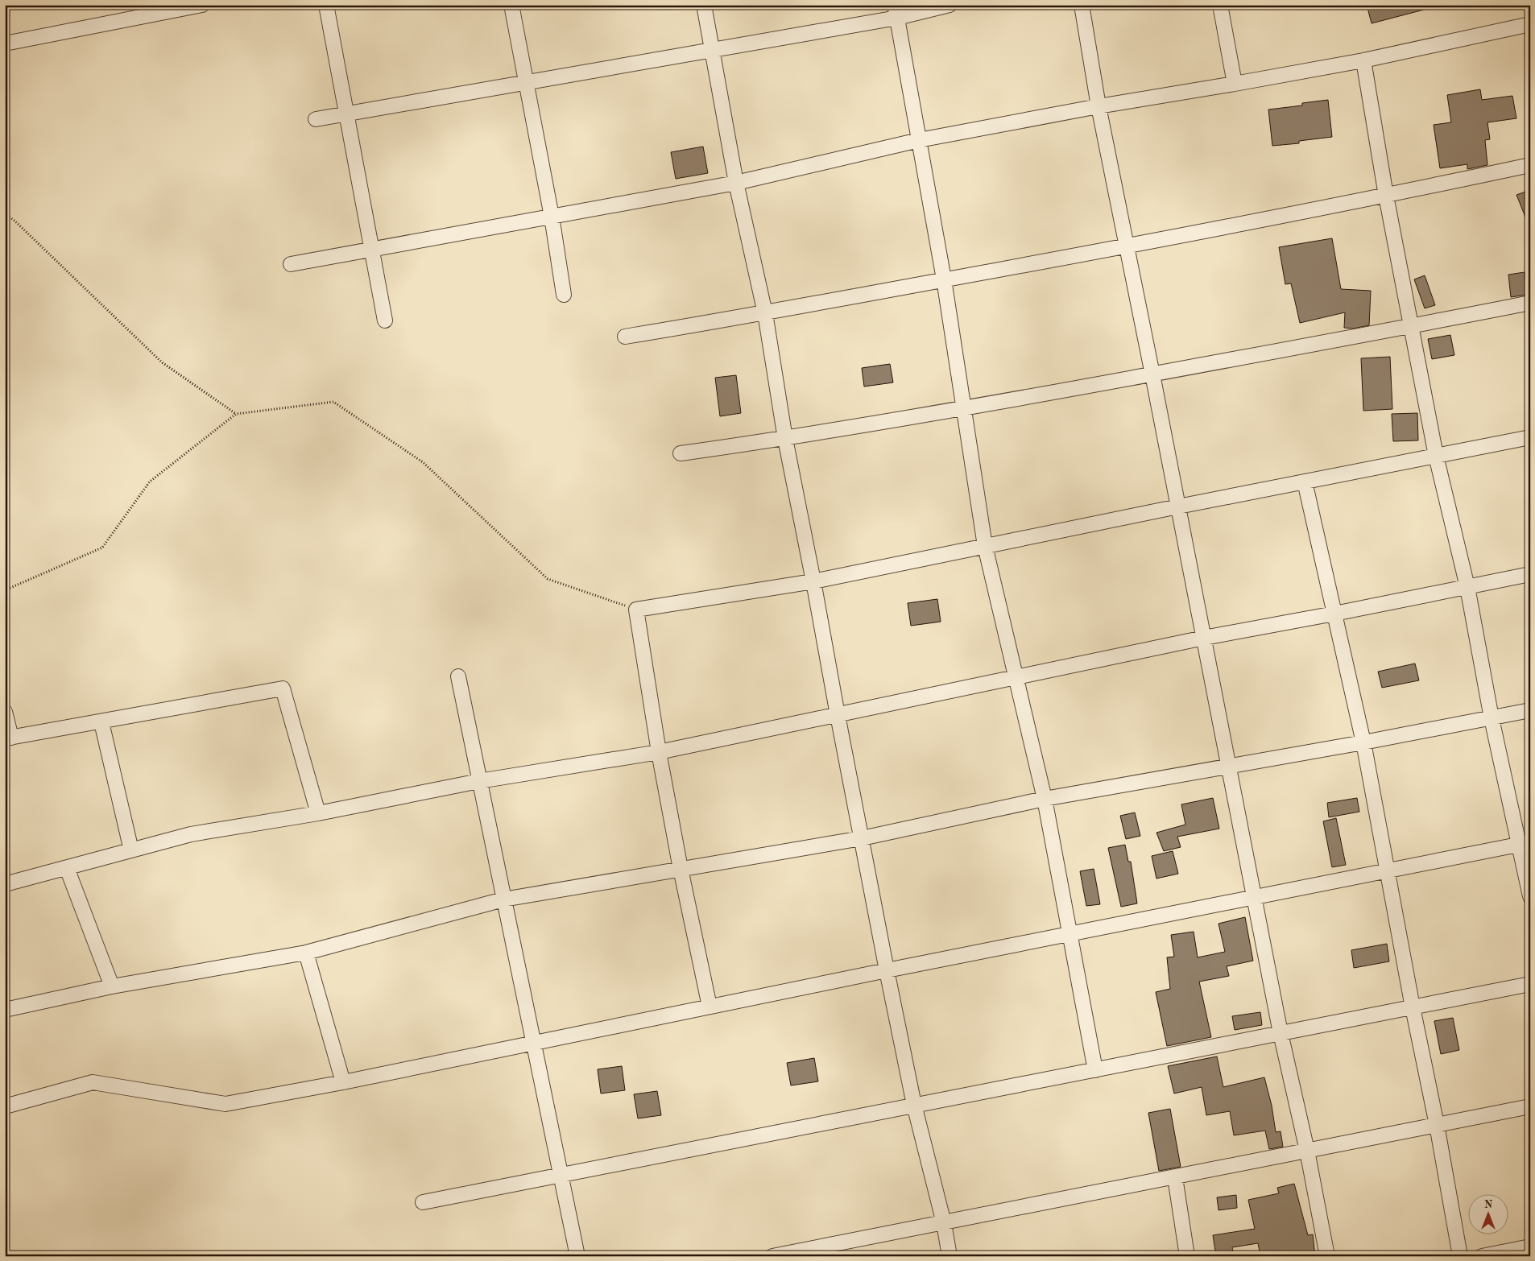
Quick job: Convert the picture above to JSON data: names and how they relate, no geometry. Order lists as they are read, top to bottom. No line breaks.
{"north":"top"}
